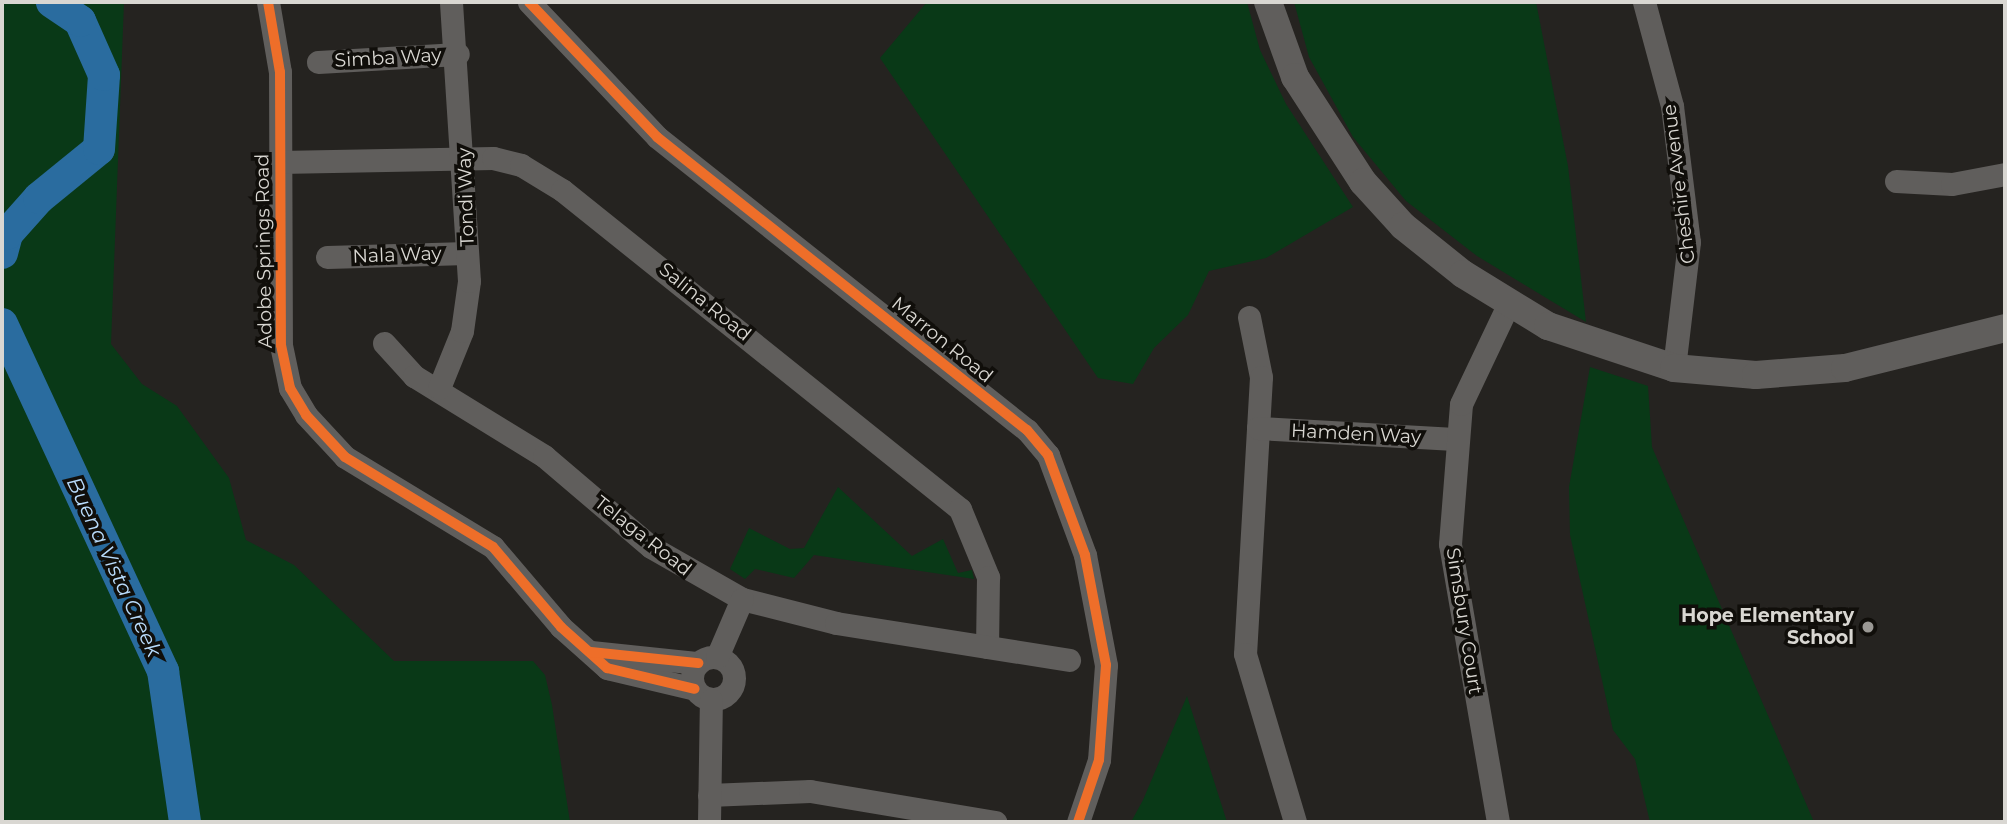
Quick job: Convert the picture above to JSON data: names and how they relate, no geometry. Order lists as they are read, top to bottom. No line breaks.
{"streets":{"street":["Simba Way","Cheshire Avenue","Tondi Way","Adobe Springs Road","Nala Way","Salina Road","Marron Road","Hamden Way","Telaga Road","Simsbury Court"]},"crossings":[["Simba Way","Tondi Way"],["Tondi Way","Nala Way"],["Tondi Way","Salina Road"],["Tondi Way","Telaga Road"],["Adobe Springs Road","Salina Road"],["Salina Road","Telaga Road"],["Hamden Way","Simsbury Court"]],"water":["Buena Vista Creek"],"places":["Hope Elementary School"]}
